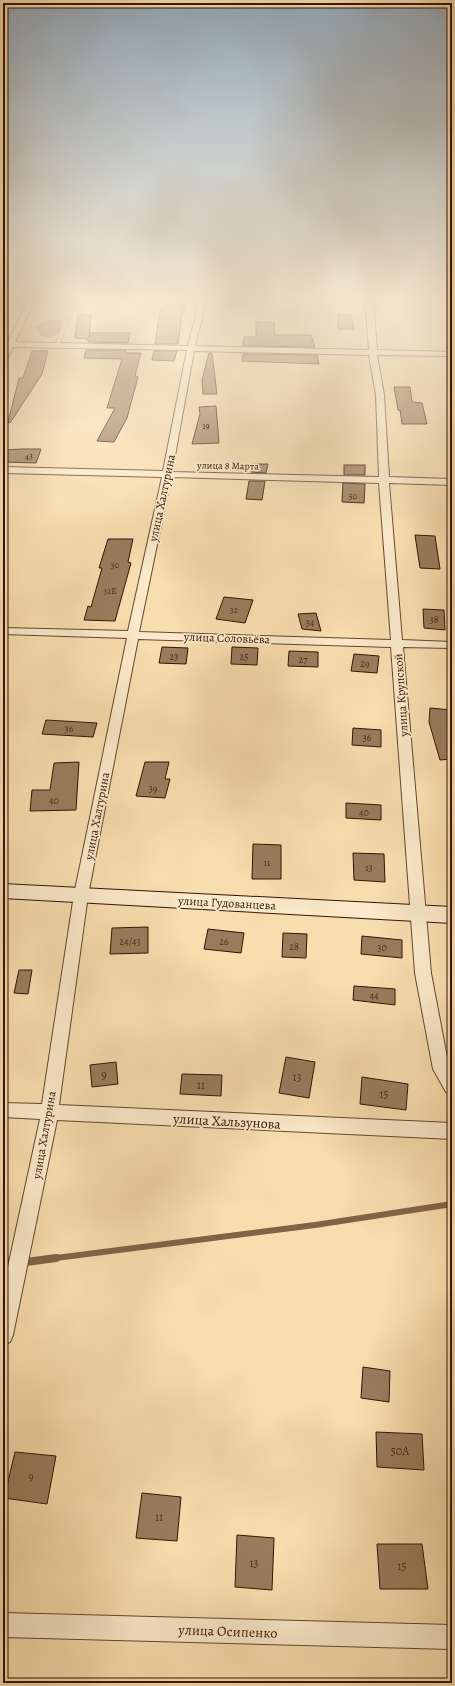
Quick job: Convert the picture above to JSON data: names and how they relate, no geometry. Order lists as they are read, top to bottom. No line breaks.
{"streets":{"street":["улица 8 Марта","улица Халтурина","улица Соловьёва","улица Крупской","улица Гудованцева","улица Хальзунова","улица Осипенко"]},"crossings":[["улица 8 Марта","улица Халтурина"],["улица 8 Марта","улица Крупской"],["улица Халтурина","улица Соловьёва"],["улица Халтурина","улица Гудованцева"],["улица Халтурина","улица Хальзунова"],["улица Соловьёва","улица Крупской"],["улица Крупской","улица Гудованцева"]],"house_numbers":["19","43","50","30","32Б","32","38","34","23","25","27","29","36","36","39","40","40","11","13","24/43","26","28","30","44","9","13","11","15","50А","9","11","13","15"]}
